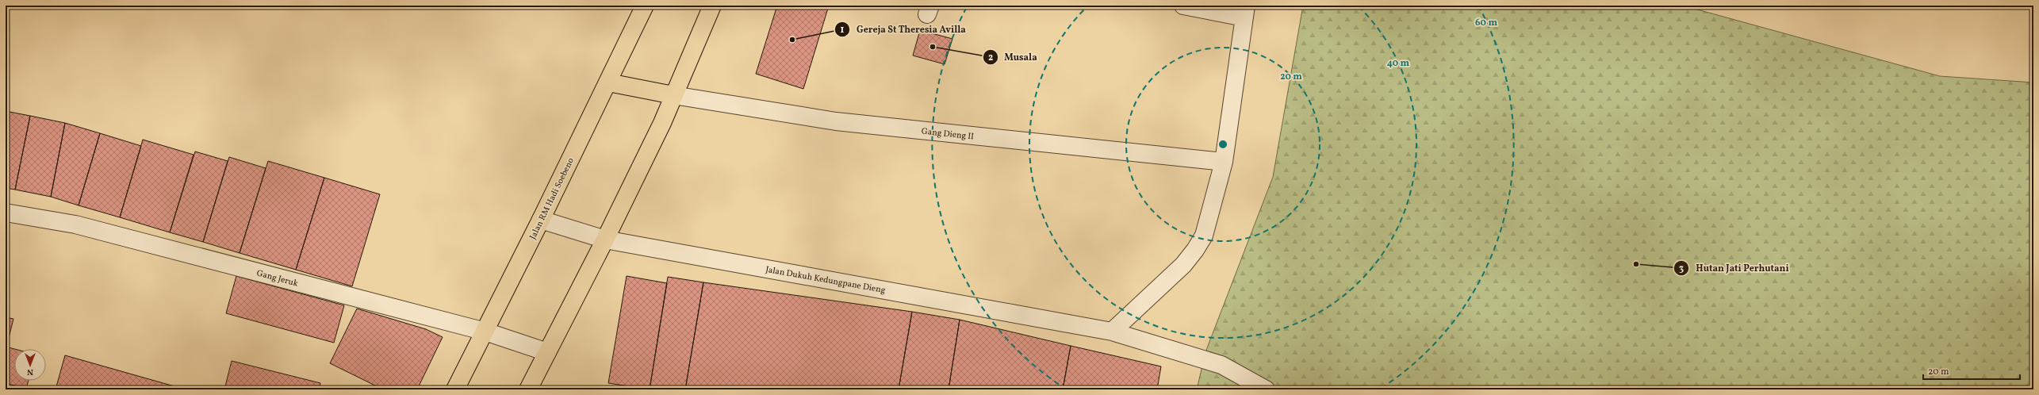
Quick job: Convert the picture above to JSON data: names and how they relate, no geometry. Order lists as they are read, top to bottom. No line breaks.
{"streets":{"main road":["Jalan RM Hadi Soebeno"],"street":["Gang Dieng II","Gang Jeruk","Jalan Dukuh Kedungpane Dieng"]},"crossings":[["Jalan RM Hadi Soebeno","Gang Jeruk"],["Jalan RM Hadi Soebeno","Jalan Dukuh Kedungpane Dieng"]],"places":["Gereja St Theresia Avilla","Musala","Hutan Jati Perhutani"],"scale_bar":"20 m","north":"bottom","rings":["60 m","40 m","20 m"]}
